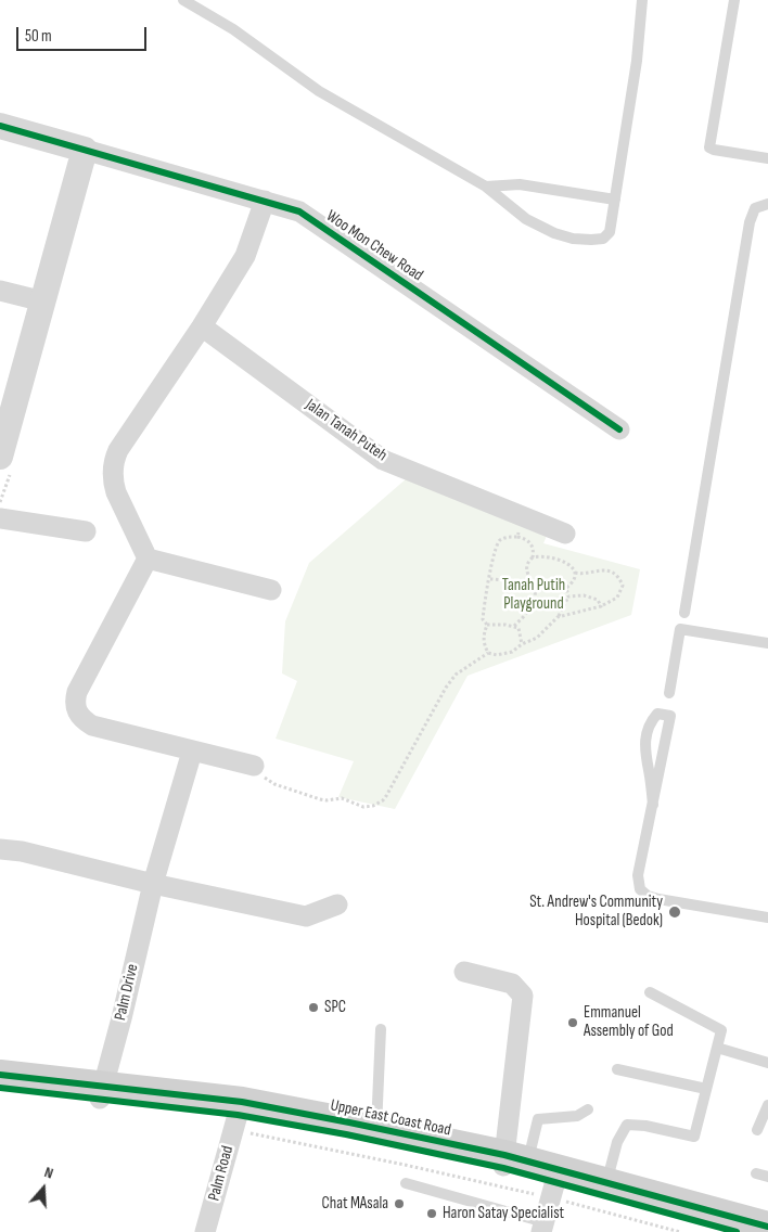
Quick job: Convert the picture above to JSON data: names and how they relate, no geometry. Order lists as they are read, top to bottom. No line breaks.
{"streets":{"main road":["Upper East Coast Road"],"street":["Woo Mon Chew Road","Jalan Tanah Puteh","Palm Drive","Palm Road"]},"crossings":[["Palm Drive","Upper East Coast Road"],["Upper East Coast Road","Palm Road"]],"parks":["Tanah Putih Playground"],"places":["St. Andrew's Community Hospital (Bedok)","SPC","Emmanuel Assembly of God","Chat MAsala","Haron Satay Specialist"],"scale_bar":"50 m","north":"top"}
